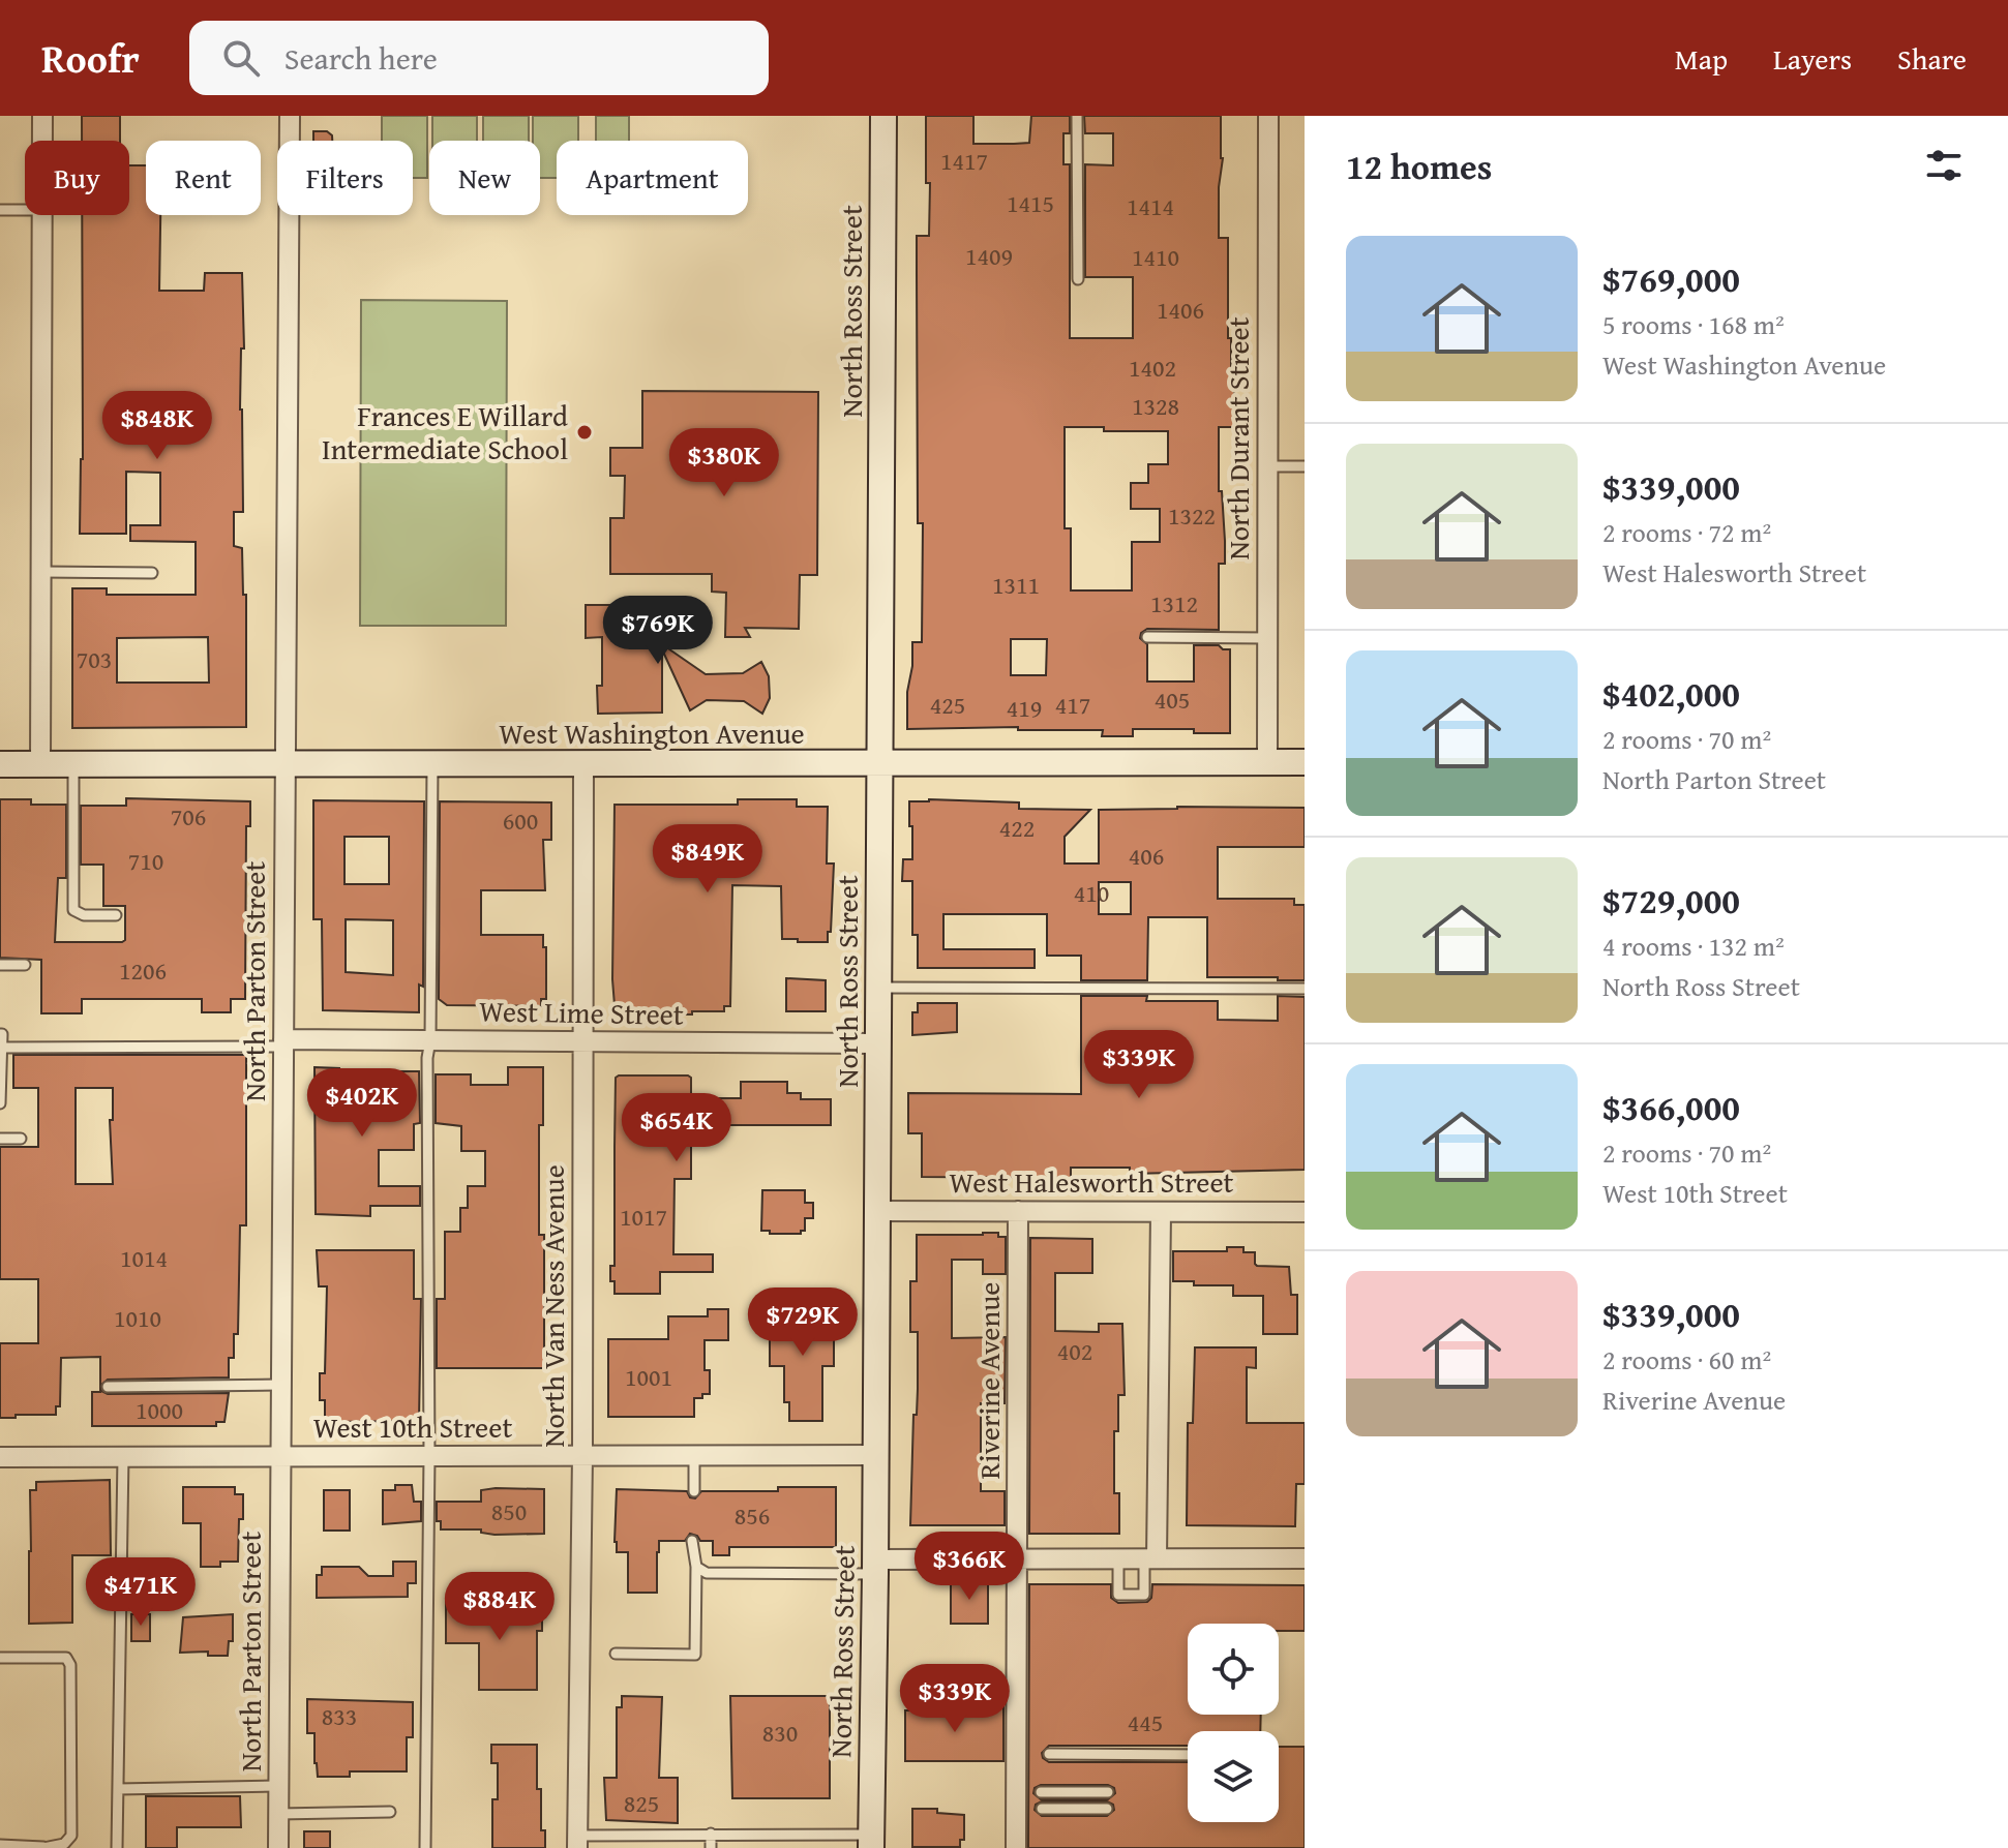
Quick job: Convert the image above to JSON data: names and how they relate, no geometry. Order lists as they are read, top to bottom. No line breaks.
{"streets":{"street":["North Ross Street","North Durant Street","West Washington Avenue","North Parton Street","West Lime Street","West Halesworth Street","North Van Ness Avenue","Riverine Avenue","West 10th Street"]},"crossings":[["North Ross Street","West Washington Avenue"],["North Ross Street","West Lime Street"],["North Ross Street","West Halesworth Street"],["North Ross Street","West 10th Street"],["North Durant Street","West Washington Avenue"],["West Washington Avenue","North Parton Street"],["West Washington Avenue","North Van Ness Avenue"],["North Parton Street","West Lime Street"],["North Parton Street","West 10th Street"],["West Lime Street","North Van Ness Avenue"],["West Halesworth Street","Riverine Avenue"],["North Van Ness Avenue","West 10th Street"]],"places":["Frances E Willard Intermediate School"],"house_numbers":["1417","1415","1414","1409","1410","1406","1402","1328","1322","1311","1312","703","405","425","417","419","706","600","422","406","710","410","1206","1017","1014","1010","402","1001","1000","850","856","833","445","830","825"],"page":{"header":"Roofr","search":"Search here","nav":["Map","Layers","Share"],"heading":"12 homes","chip":["Buy","Rent","Filters","New","Apartment"],"list":[{"name":"$769,000","note":"5 rooms · 168 m² · West Washington Avenue"},{"name":"$339,000","note":"2 rooms · 72 m² · West Halesworth Street"},{"name":"$402,000","note":"2 rooms · 70 m² · North Parton Street"},{"name":"$729,000","note":"4 rooms · 132 m² · North Ross Street"},{"name":"$366,000","note":"2 rooms · 70 m² · West 10th Street"},{"name":"$339,000","note":"2 rooms · 60 m² · Riverine Avenue"}],"price":["$848K","$380K","$769K","$849K","$339K","$402K","$654K","$729K","$366K","$471K","$884K","$339K"]}}
